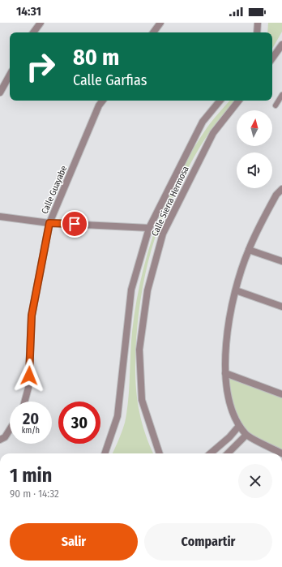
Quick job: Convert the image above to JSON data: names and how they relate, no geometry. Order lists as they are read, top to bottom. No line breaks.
{"streets":{"street":["Calle Guayabe","Calle Sierra Hermosa"]},"north":"top","page":{"status":"14:31","turn":["80 m","Calle Garfias"],"speed":"20 km/h","limit":"30","heading":["1 min","90 m · 14:32"],"buttons":["Salir","Compartir"]}}
